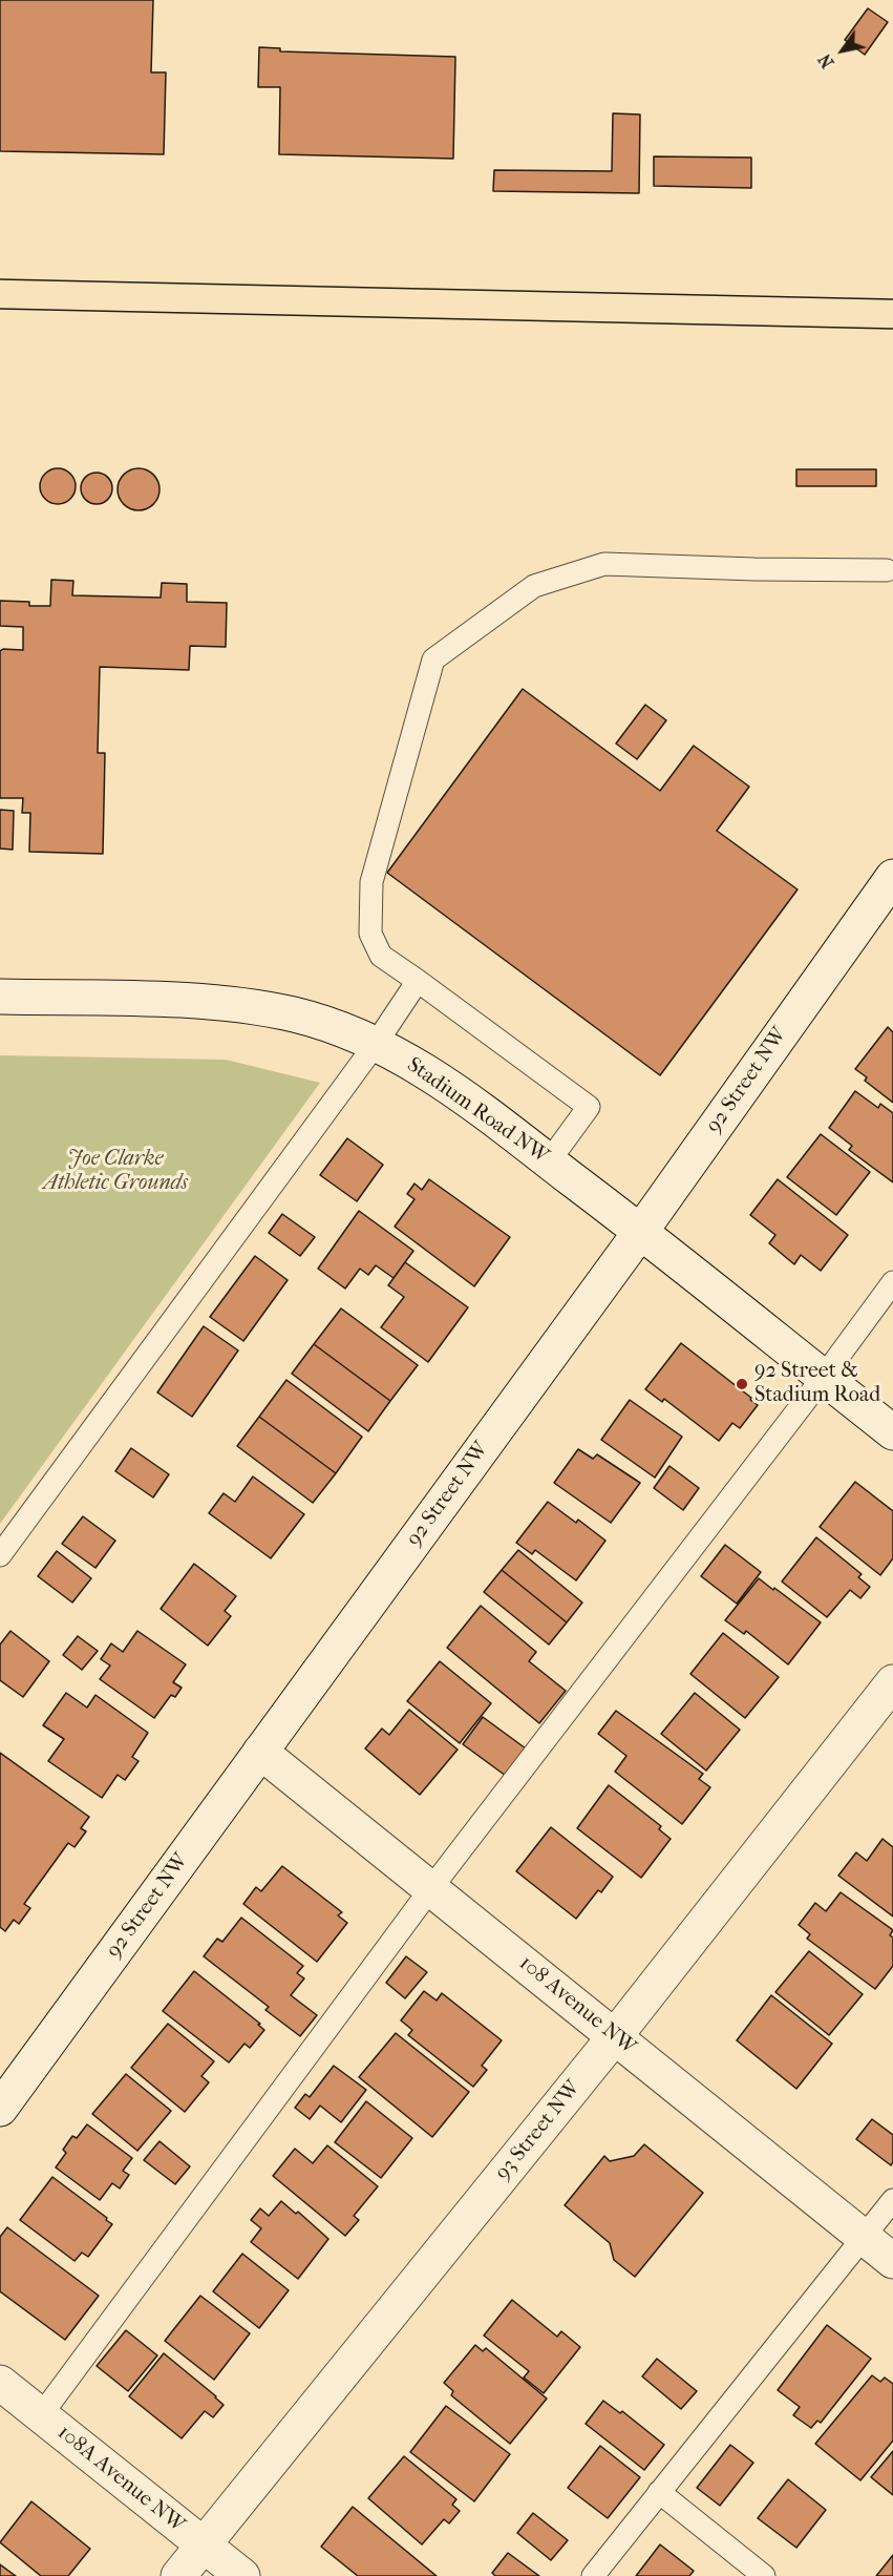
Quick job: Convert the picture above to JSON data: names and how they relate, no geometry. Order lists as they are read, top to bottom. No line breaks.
{"streets":{"street":["92 Street NW","Stadium Road NW","108 Avenue NW","93 Street NW","108A Avenue NW"]},"crossings":[["92 Street NW","Stadium Road NW"],["92 Street NW","108 Avenue NW"],["108 Avenue NW","93 Street NW"],["93 Street NW","108A Avenue NW"]],"parks":["Joe Clarke Athletic Grounds"],"places":["92 Street & Stadium Road"],"north":"bottom left"}
